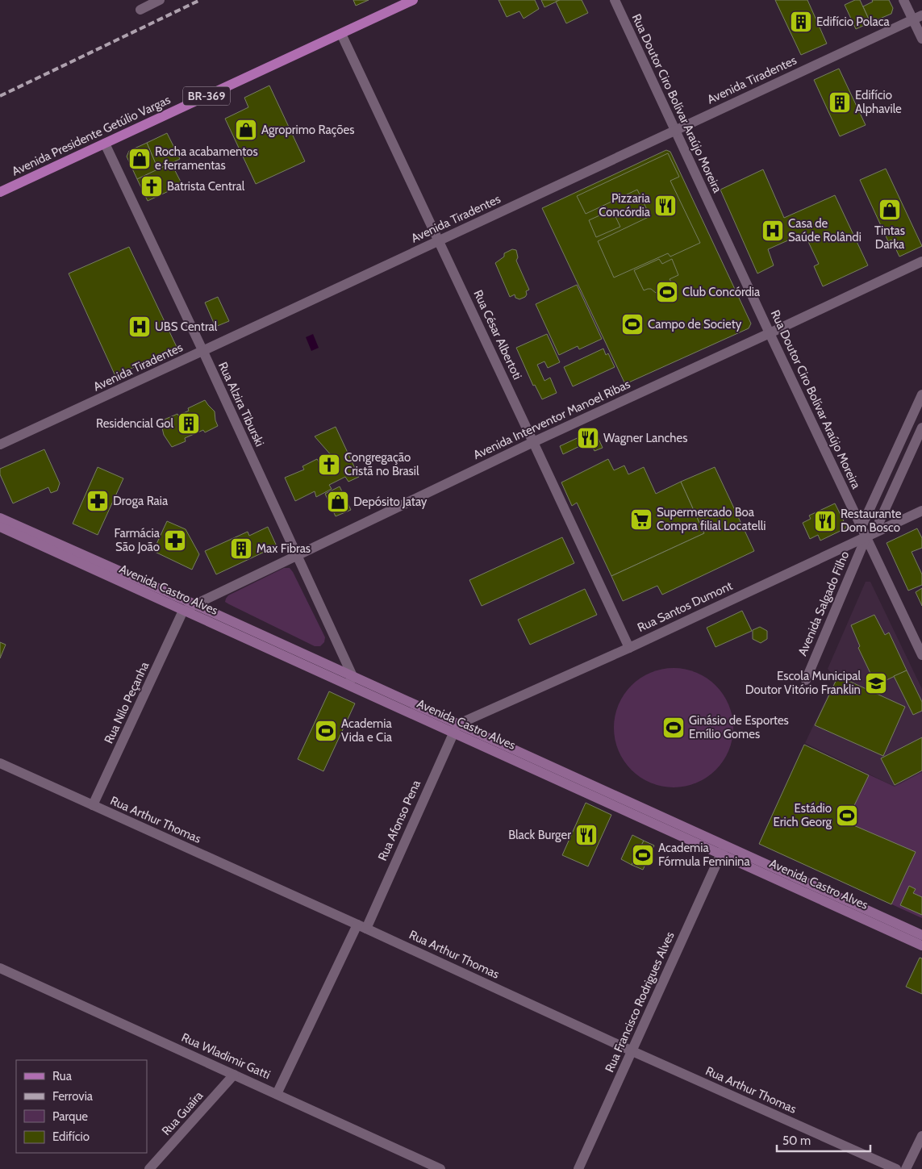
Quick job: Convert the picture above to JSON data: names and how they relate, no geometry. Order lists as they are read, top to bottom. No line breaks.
{"streets":{"main road":["BR-369","Avenida Presidente Getúlio Vargas","Avenida Castro Alves"],"street":["Avenida Tiradentes","Rua Doutor Ciro Bolívar Araújo Moreira","Rua César Albertoti","Rua Alzira Tiburski","Avenida Interventor Manoel Ribas","Avenida Salgado Filho","Rua Santos Dumont","Rua Nilo Peçanha","Rua Arthur Thomas","Rua Afonso Pena","Rua Francisco Rodrigues Alves","Rua Wladimir Gatti","Rua Guaíra"]},"crossings":[["Avenida Tiradentes","Rua Doutor Ciro Bolívar Araújo Moreira"],["Avenida Tiradentes","Rua César Albertoti"],["Avenida Tiradentes","Rua Alzira Tiburski"],["Rua Doutor Ciro Bolívar Araújo Moreira","Avenida Interventor Manoel Ribas"],["Rua Doutor Ciro Bolívar Araújo Moreira","Avenida Salgado Filho"],["Rua Doutor Ciro Bolívar Araújo Moreira","Rua Santos Dumont"],["Avenida Presidente Getúlio Vargas","Rua César Albertoti"],["Avenida Presidente Getúlio Vargas","Rua Alzira Tiburski"],["Rua César Albertoti","Avenida Interventor Manoel Ribas"],["Rua César Albertoti","Rua Santos Dumont"],["Rua Alzira Tiburski","Avenida Interventor Manoel Ribas"],["Rua Alzira Tiburski","Avenida Castro Alves"],["Avenida Interventor Manoel Ribas","Avenida Castro Alves"],["Avenida Interventor Manoel Ribas","Rua Nilo Peçanha"],["Avenida Castro Alves","Rua Santos Dumont"],["Avenida Castro Alves","Rua Nilo Peçanha"],["Avenida Castro Alves","Rua Afonso Pena"],["Avenida Castro Alves","Rua Francisco Rodrigues Alves"],["Avenida Salgado Filho","Rua Santos Dumont"],["Rua Santos Dumont","Rua Afonso Pena"],["Rua Nilo Peçanha","Rua Arthur Thomas"],["Rua Arthur Thomas","Rua Afonso Pena"],["Rua Arthur Thomas","Rua Francisco Rodrigues Alves"],["Rua Afonso Pena","Rua Wladimir Gatti"],["Rua Wladimir Gatti","Rua Guaíra"]],"places":{"building":["Edifício Polaca","Edifício Alphavile","Residencial Gol","Max Fibras"],"shop":["Agroprimo Rações","Rocha acabamentos e ferramentas","Tintas Darka","Depósito Jatay"],"church":["Batrista Central","Congregação Cristã no Brasil"],"restaurant":["Pizzaria Concórdia","Wagner Lanches","Restaurante Dom Bosco","Black Burger"],"hospital":["Casa de Saúde Rolândi","UBS Central"],"sports":["Club Concórdia","Campo de Society","Ginásio de Esportes Emílio Gomes","Academia Vida e Cia","Estádio Erich Georg","Academia Fórmula Feminina"],"pharmacy":["Droga Raia","Farmácia São João"],"supermarket":["Supermercado Boa Compra filial Locatelli"],"school or university":["Escola Municipal Doutor Vitório Franklin"]},"legend":["Rua","Ferrovia","Parque","Edifício"],"scale_bar":"50 m"}
